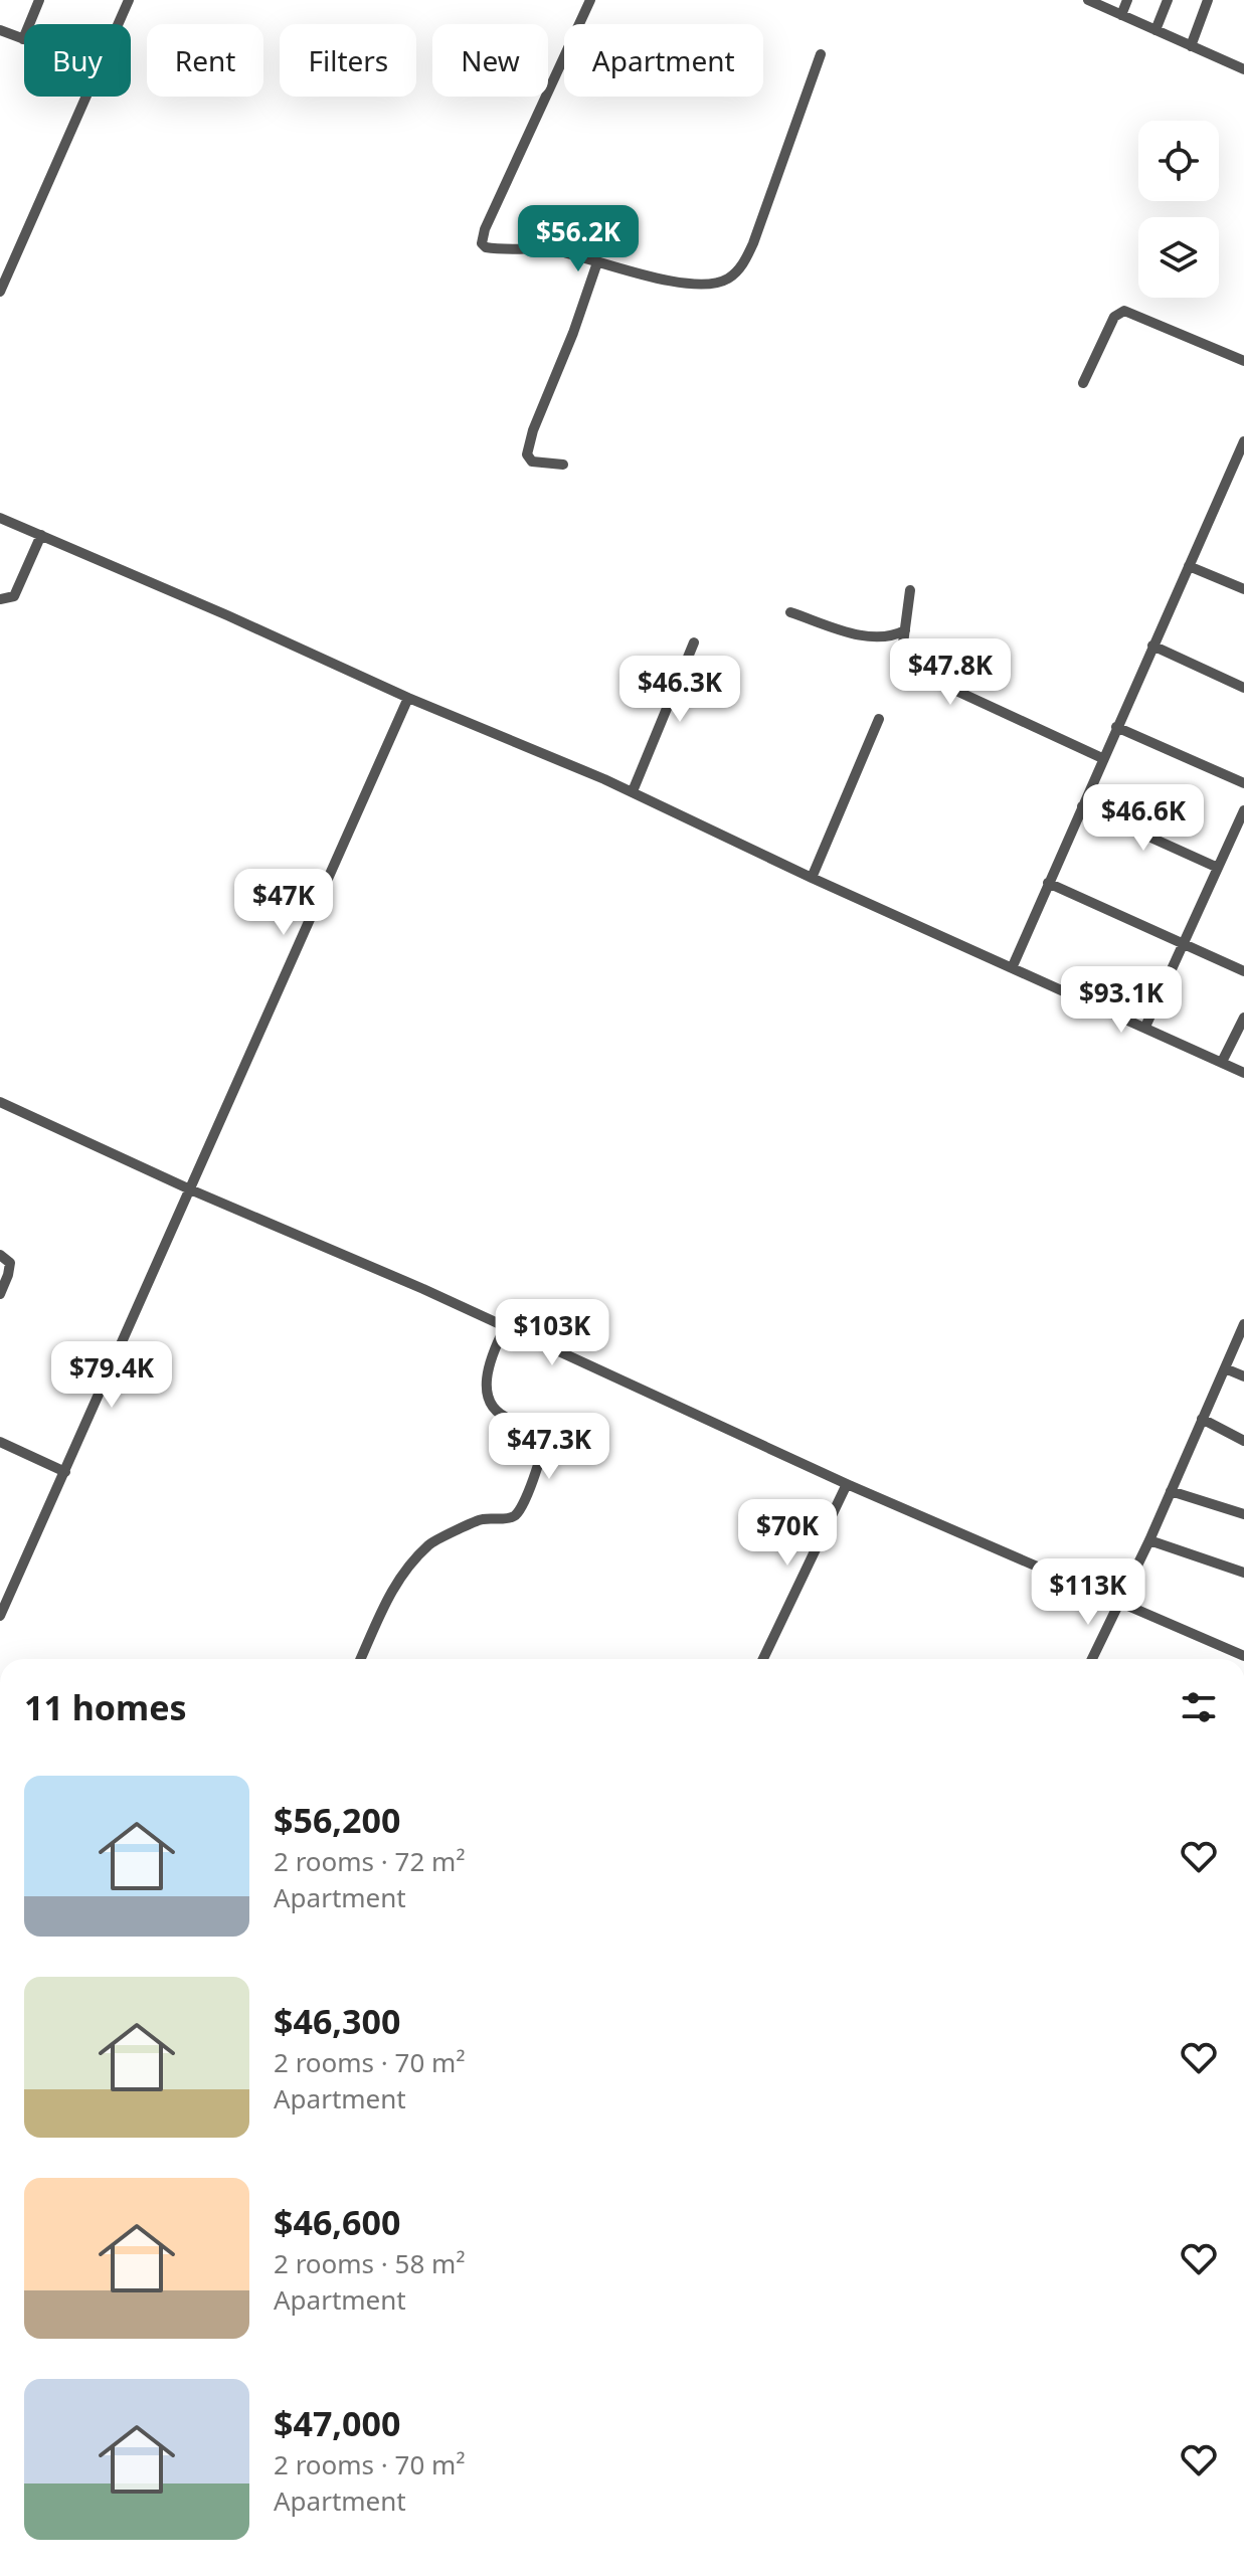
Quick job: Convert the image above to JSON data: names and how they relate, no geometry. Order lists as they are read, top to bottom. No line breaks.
{"page":{"chip":["Buy","Rent","Filters","New","Apartment"],"price":["$56.2K","$47.8K","$46.3K","$46.6K","$47K","$93.1K","$103K","$79.4K","$47.3K","$70K","$113K"],"heading":"11 homes","list":[{"name":"$56,200","note":"2 rooms · 72 m² · Apartment"},{"name":"$46,300","note":"2 rooms · 70 m² · Apartment"},{"name":"$46,600","note":"2 rooms · 58 m² · Apartment"},{"name":"$47,000","note":"2 rooms · 70 m² · Apartment"}]}}
